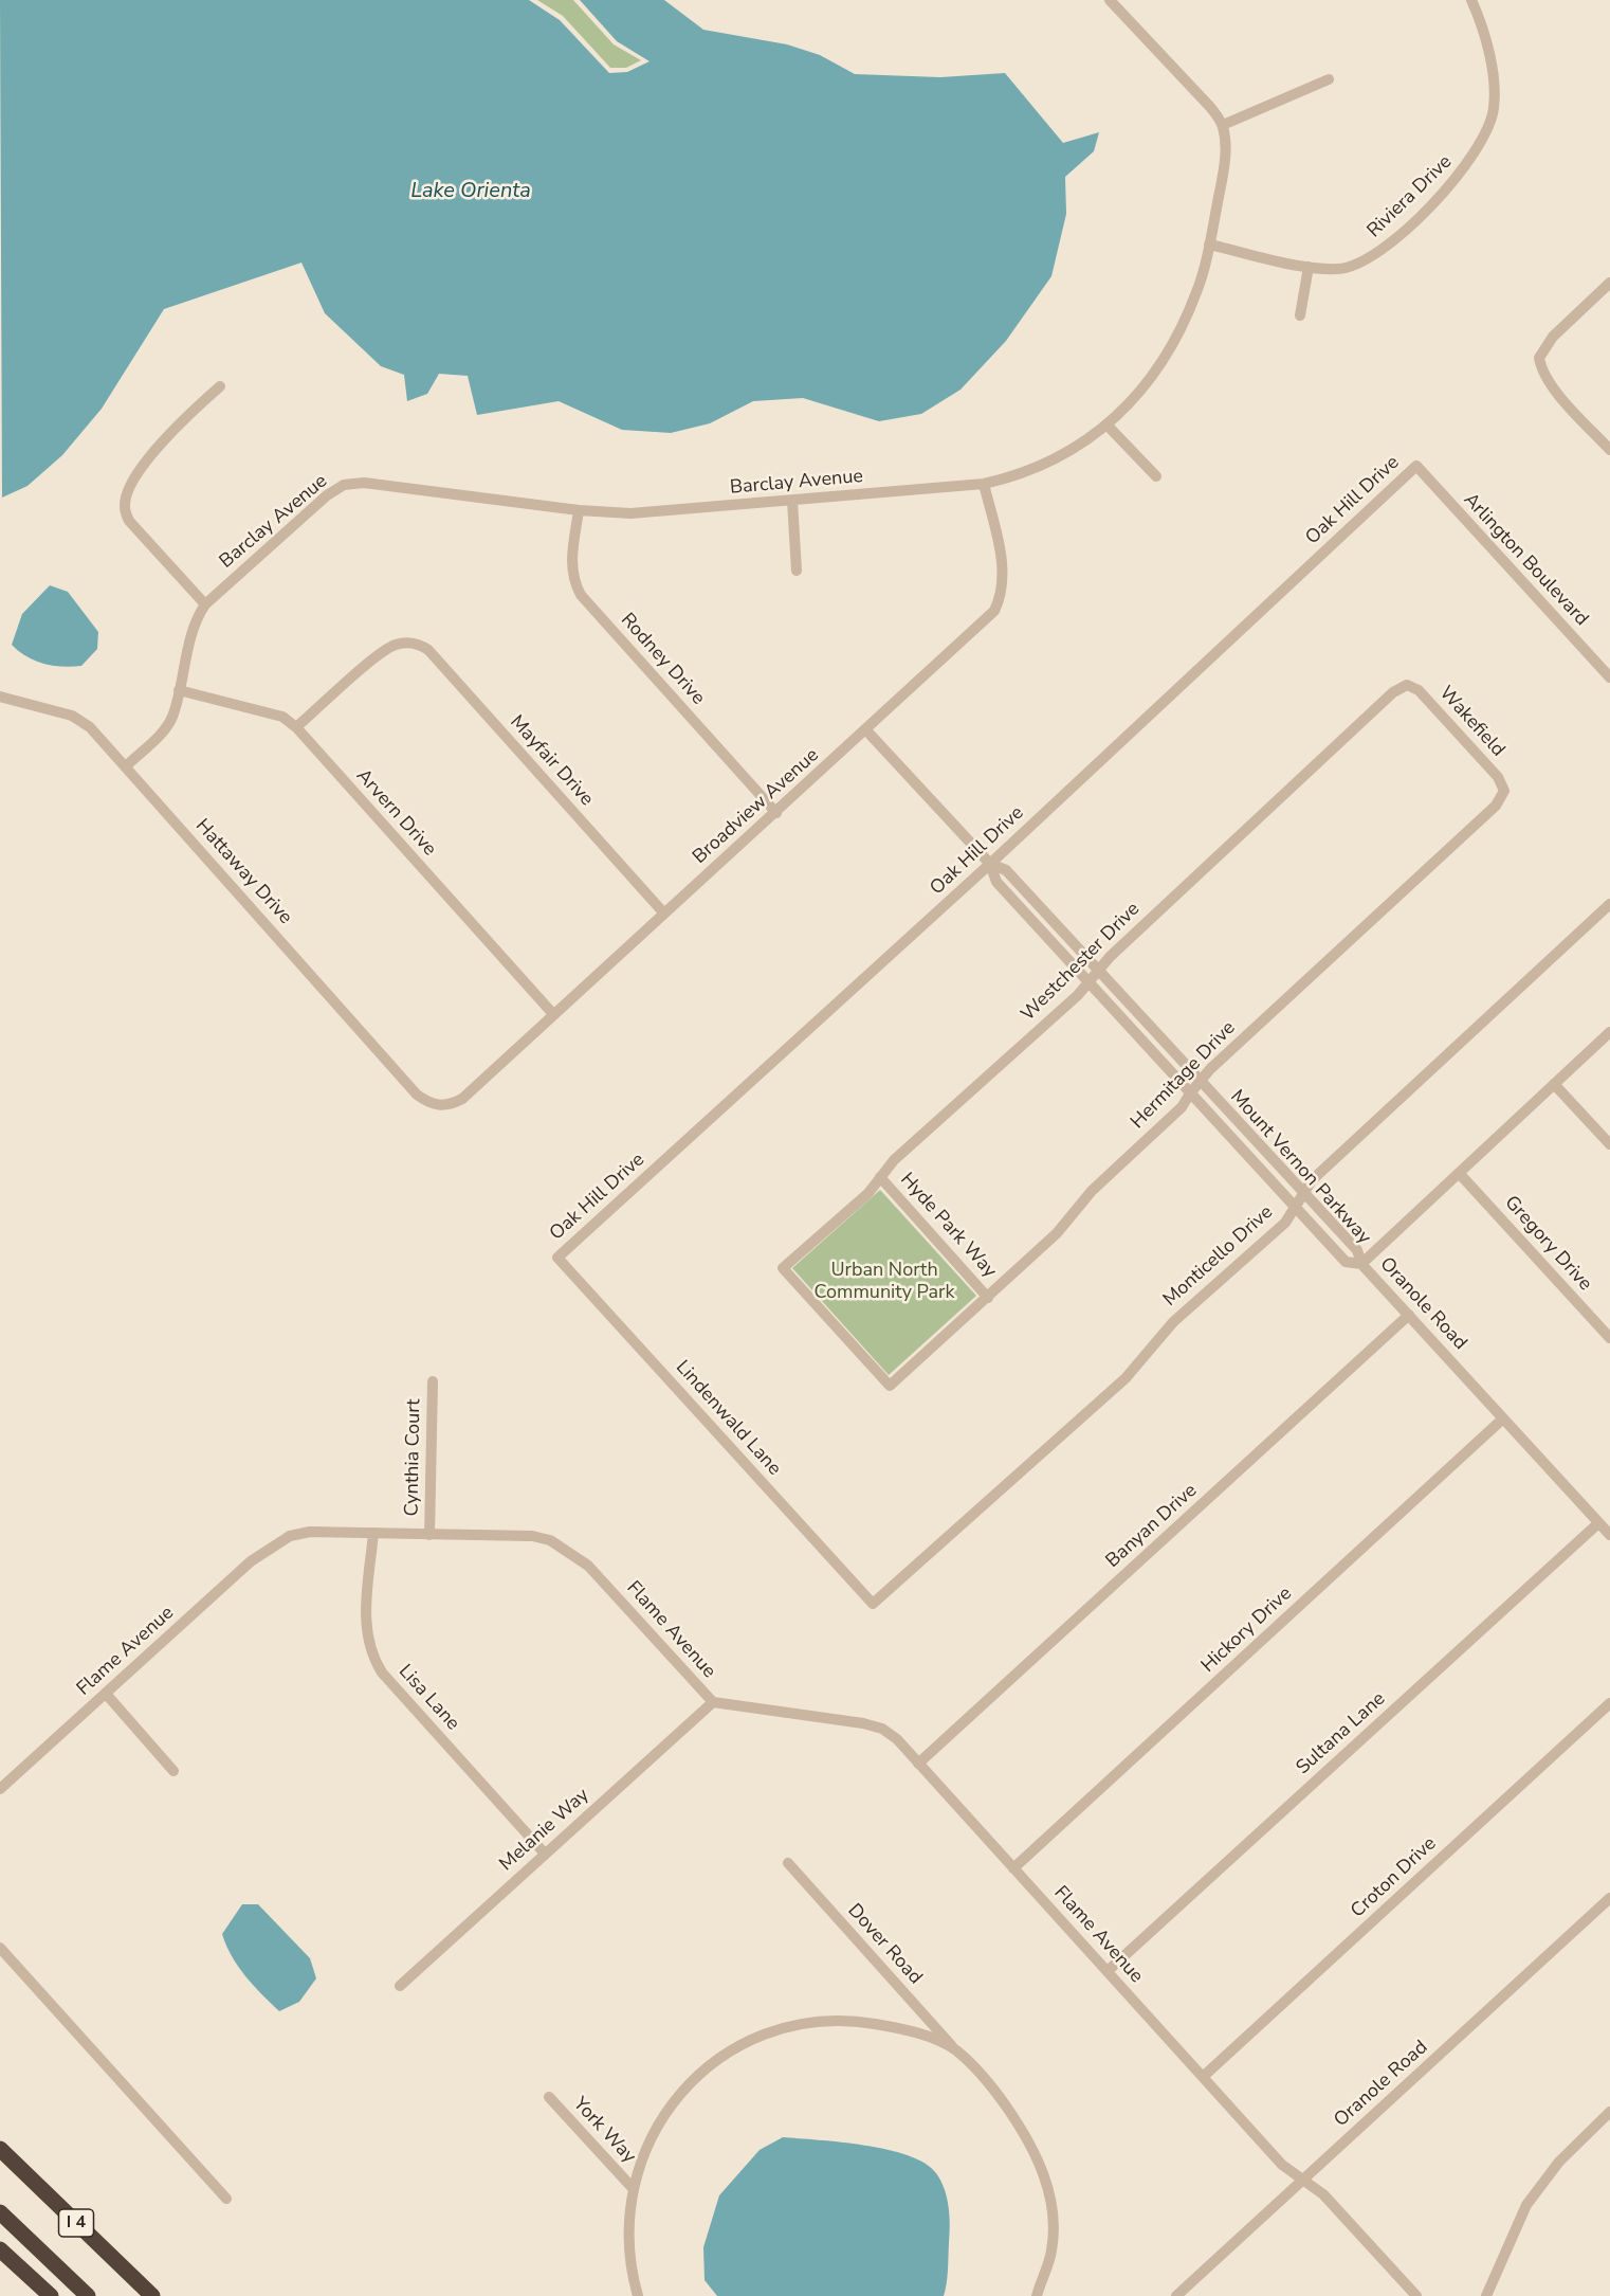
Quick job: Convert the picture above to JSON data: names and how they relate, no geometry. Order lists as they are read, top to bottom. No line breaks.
{"streets":{"highway":["I 4"],"street":["Riviera Drive","Barclay Avenue","Oak Hill Drive","Arlington Boulevard","Rodney Drive","Wakefield","Mayfair Drive","Broadview Avenue","Arvern Drive","Hattaway Drive","Westchester Drive","Hermitage Drive","Mount Vernon Parkway","Hyde Park Way","Gregory Drive","Monticello Drive","Oranole Road","Lindenwald Lane","Cynthia Court","Banyan Drive","Flame Avenue","Hickory Drive","Lisa Lane","Sultana Lane","Melanie Way","Croton Drive","Dover Road","York Way"]},"crossings":[["Riviera Drive","Barclay Avenue"],["Barclay Avenue","Rodney Drive"],["Barclay Avenue","Broadview Avenue"],["Barclay Avenue","Arvern Drive"],["Barclay Avenue","Hattaway Drive"],["Oak Hill Drive","Arlington Boulevard"],["Oak Hill Drive","Mount Vernon Parkway"],["Oak Hill Drive","Lindenwald Lane"],["Rodney Drive","Broadview Avenue"],["Wakefield","Westchester Drive"],["Wakefield","Hermitage Drive"],["Mayfair Drive","Broadview Avenue"],["Mayfair Drive","Arvern Drive"],["Broadview Avenue","Arvern Drive"],["Broadview Avenue","Hattaway Drive"],["Broadview Avenue","Mount Vernon Parkway"],["Westchester Drive","Hermitage Drive"],["Westchester Drive","Mount Vernon Parkway"],["Westchester Drive","Hyde Park Way"],["Hermitage Drive","Mount Vernon Parkway"],["Hermitage Drive","Hyde Park Way"],["Mount Vernon Parkway","Monticello Drive"],["Mount Vernon Parkway","Oranole Road"],["Gregory Drive","Oranole Road"],["Monticello Drive","Lindenwald Lane"],["Oranole Road","Banyan Drive"],["Oranole Road","Flame Avenue"],["Oranole Road","Hickory Drive"],["Oranole Road","Sultana Lane"],["Cynthia Court","Flame Avenue"],["Banyan Drive","Flame Avenue"],["Flame Avenue","Hickory Drive"],["Flame Avenue","Lisa Lane"],["Flame Avenue","Sultana Lane"],["Flame Avenue","Melanie Way"],["Flame Avenue","Croton Drive"],["Lisa Lane","Melanie Way"]],"water":["Lake Orienta"],"parks":["Urban North Community Park"]}
